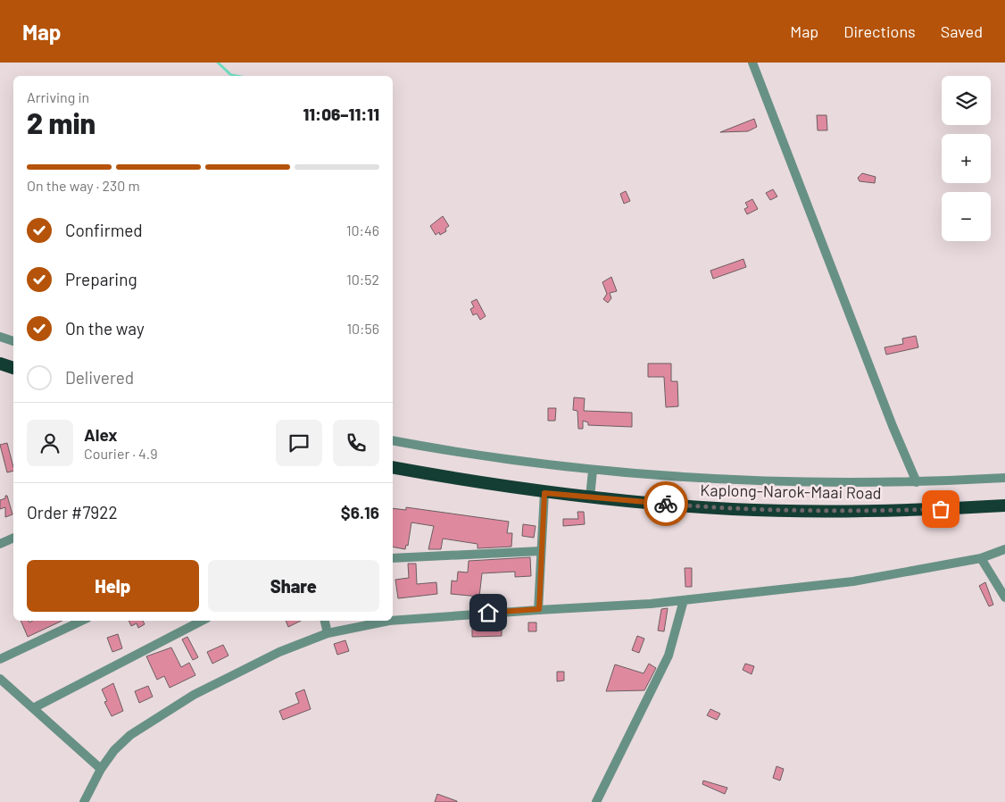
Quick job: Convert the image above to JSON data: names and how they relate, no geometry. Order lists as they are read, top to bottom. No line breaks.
{"streets":{"highway":["Kaplong-Narok-Maai Road"]},"page":{"header":"Map","nav":["Map","Directions","Saved"],"map_buttons":["+","−"],"heading":["2 min","Arriving in","11:06–11:11"],"panel":["Alex","Courier · 4.9","Order #7922","$6.16"],"bar":"On the way · 230 m","list":[["Confirmed","10:46"],["Preparing","10:52"],["On the way","10:56"],"Delivered"],"buttons":["Help","Share"]}}
